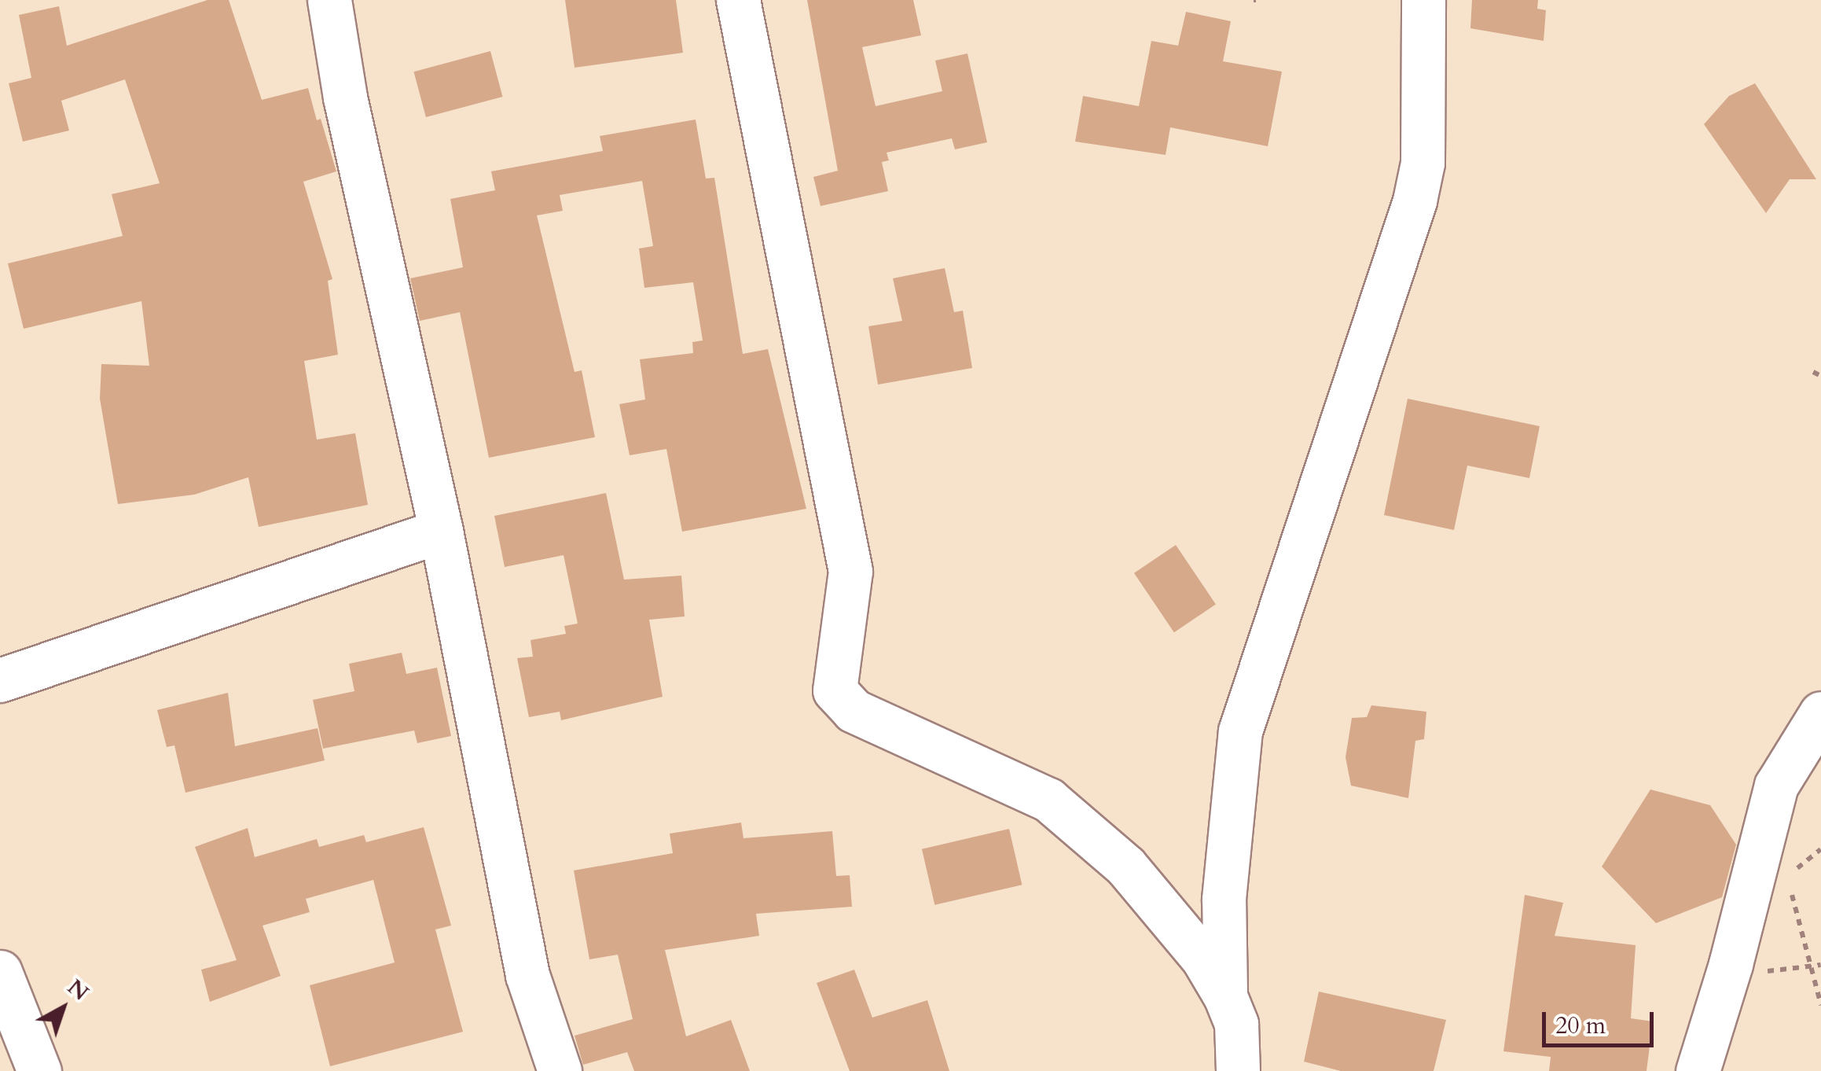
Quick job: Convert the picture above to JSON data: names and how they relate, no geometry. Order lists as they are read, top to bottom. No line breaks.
{"scale_bar":"20 m","north":"top right"}
